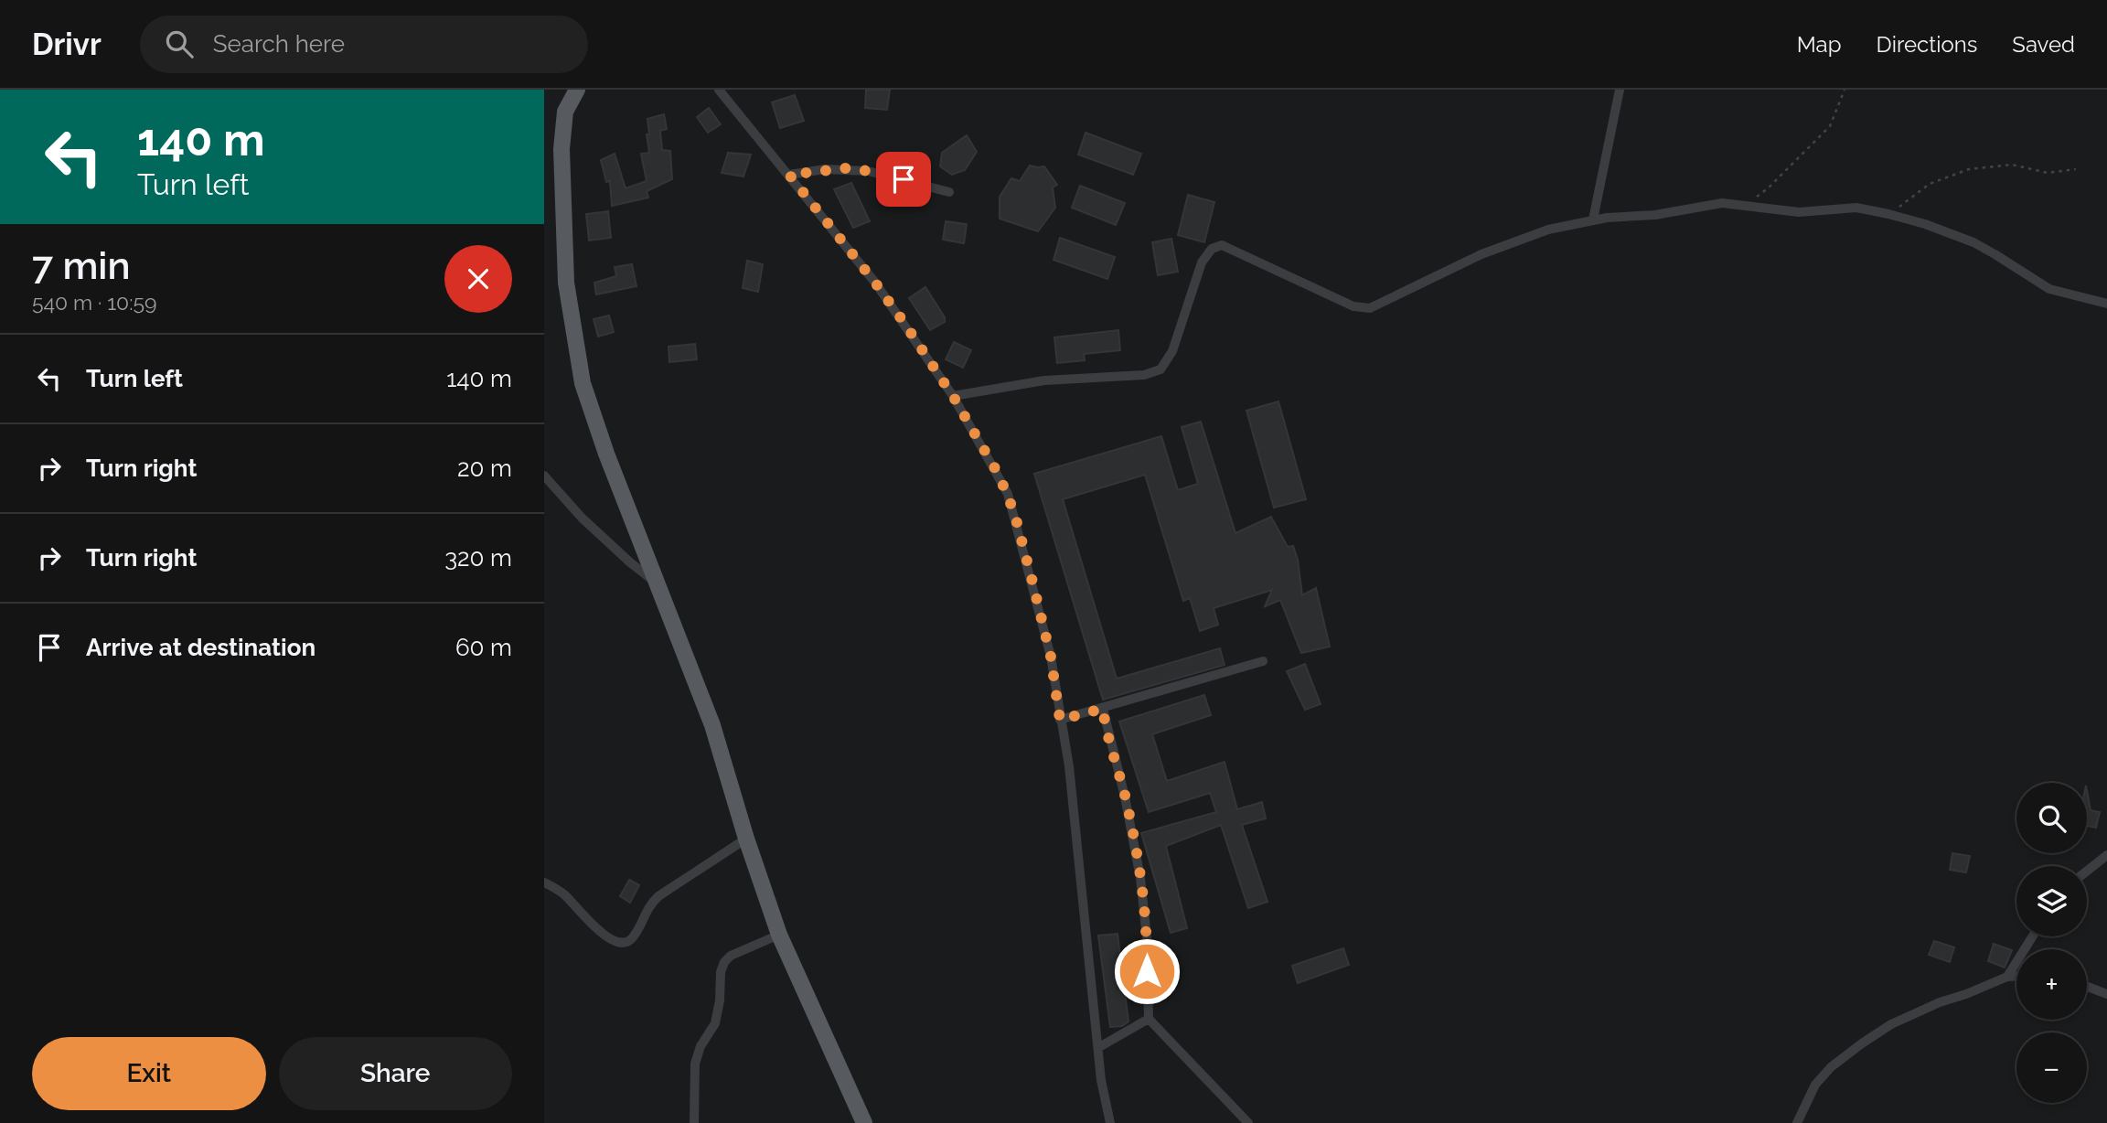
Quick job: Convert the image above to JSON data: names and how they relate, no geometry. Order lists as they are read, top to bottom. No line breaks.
{"page":{"header":"Drivr","search":"Search here","nav":["Map","Directions","Saved"],"turn":["140 m","Turn left"],"heading":["7 min","540 m · 10:59"],"list":[{"name":"Turn left","value":"140 m"},{"name":"Turn right","value":"20 m"},{"name":"Turn right","value":"320 m"},{"name":"Arrive at destination","value":"60 m"}],"map_buttons":["+","−"],"buttons":["Exit","Share"]}}
